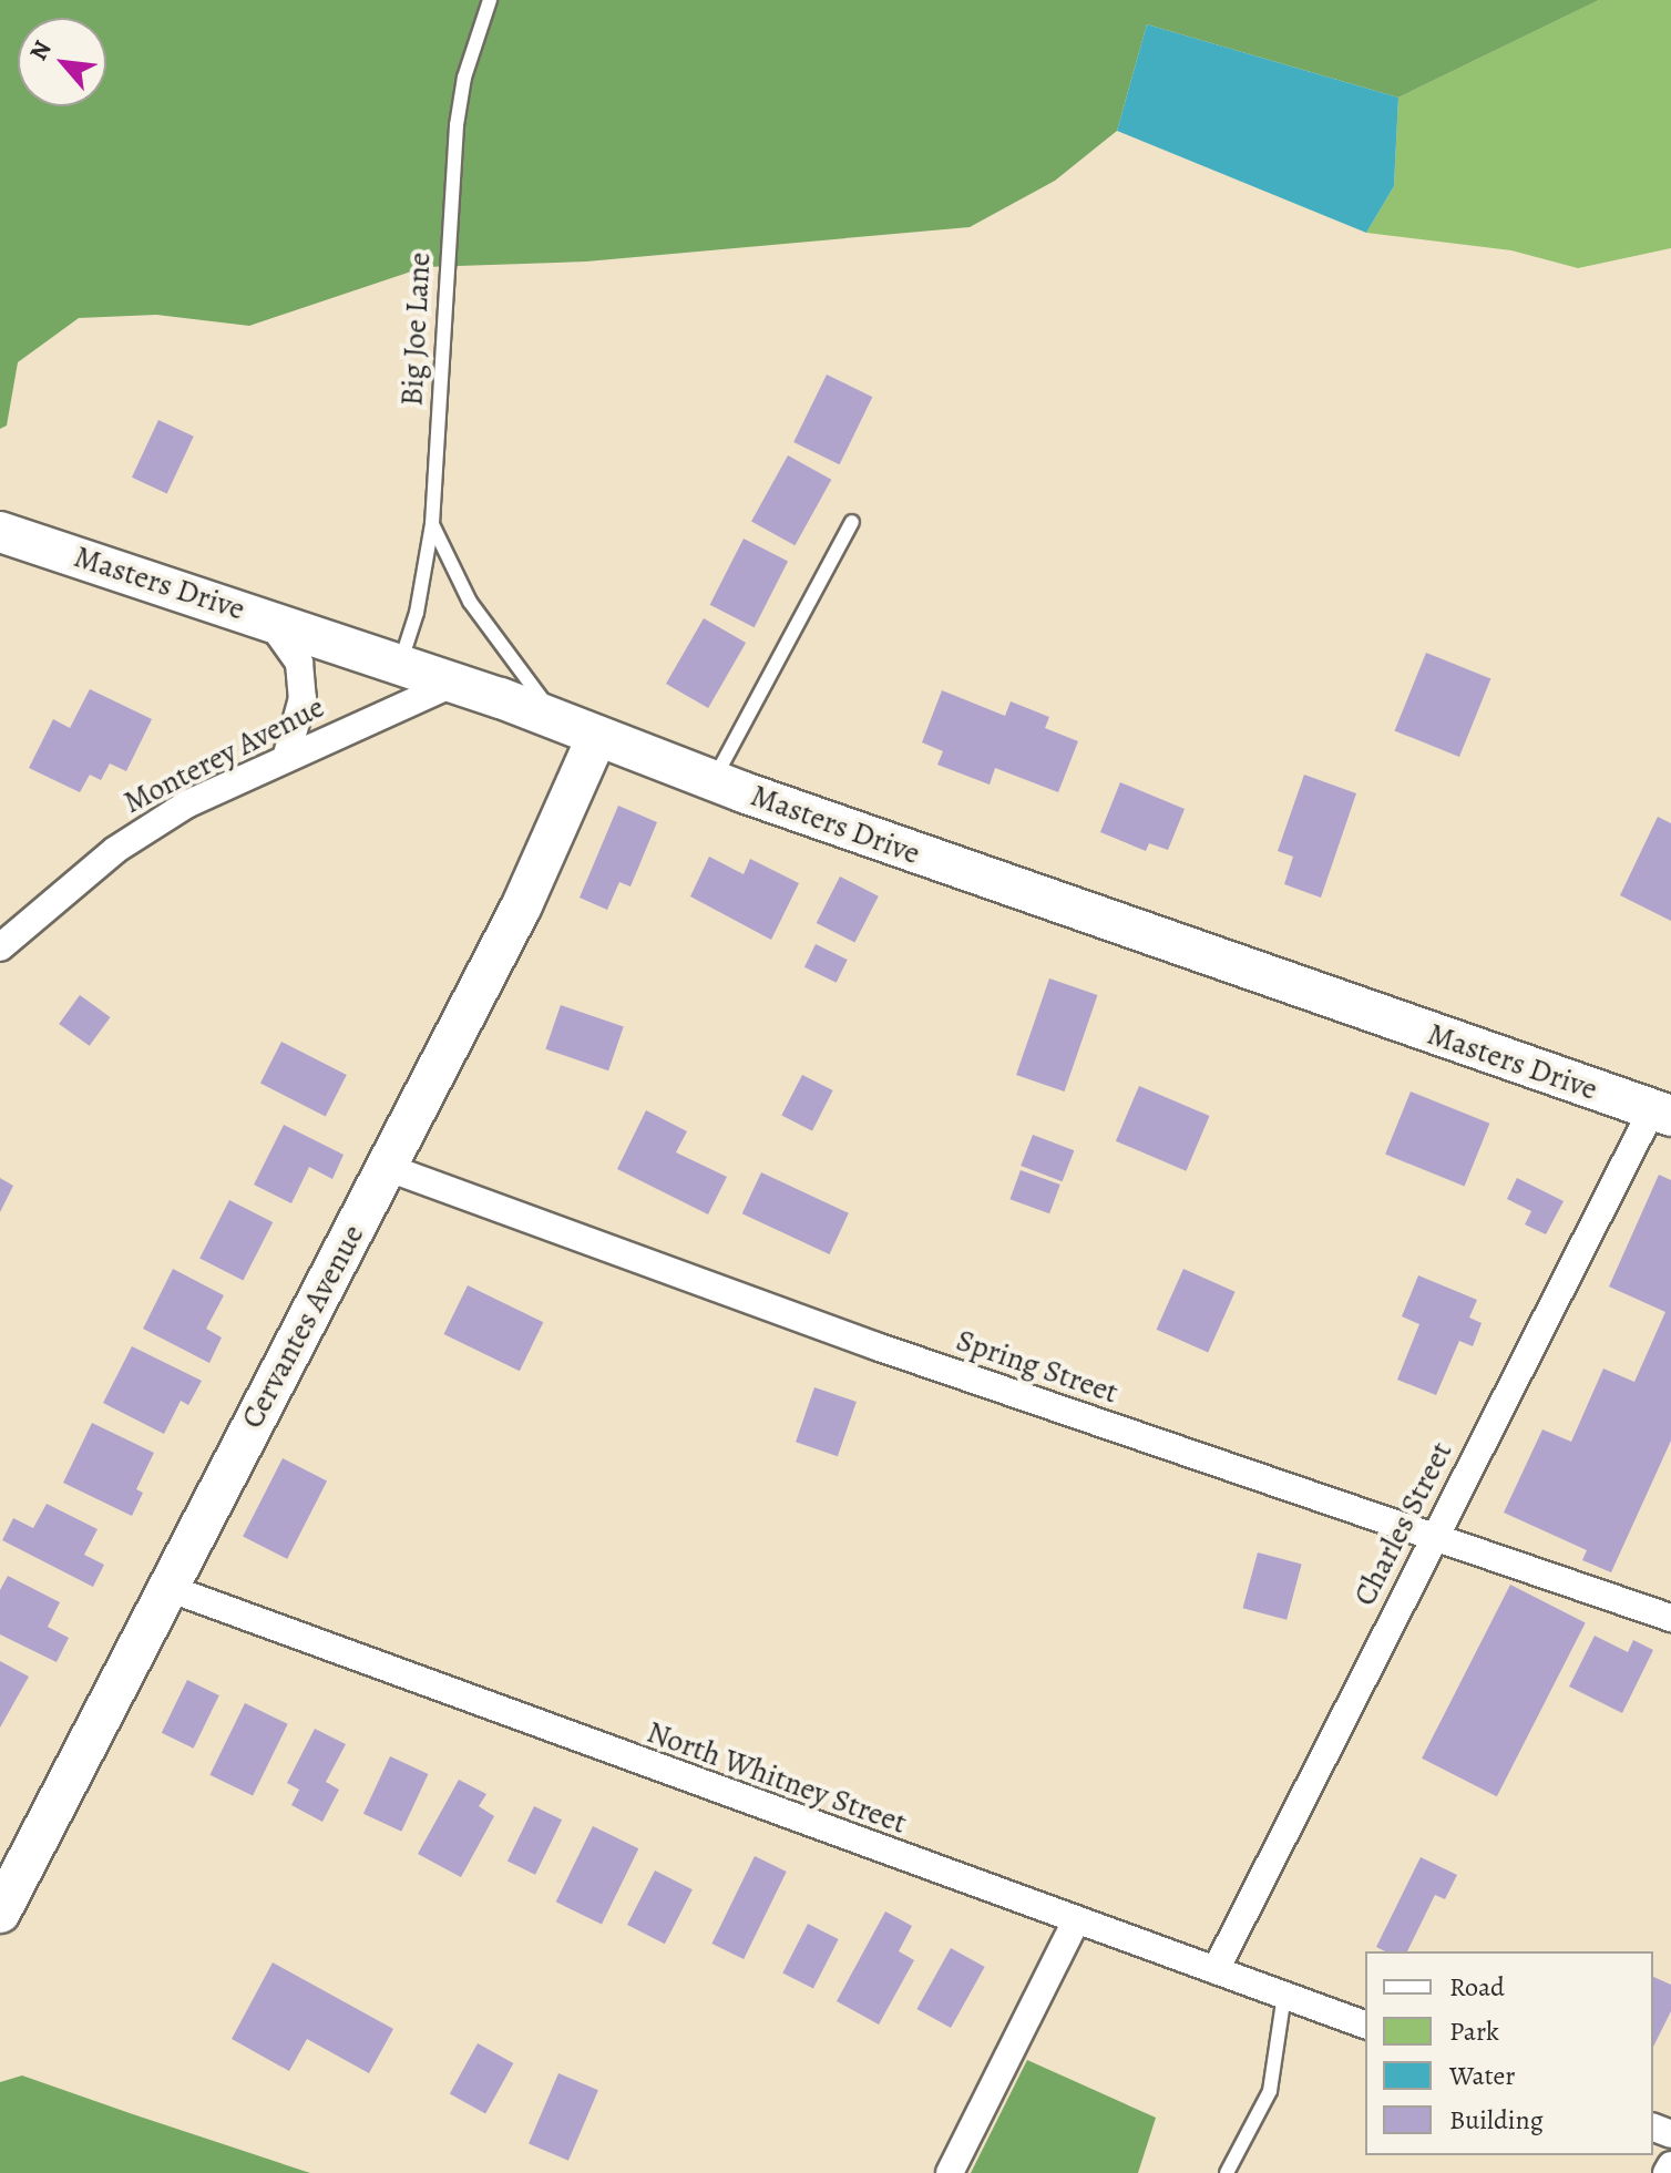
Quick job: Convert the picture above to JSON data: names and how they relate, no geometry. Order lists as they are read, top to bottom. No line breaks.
{"streets":{"street":["Masters Drive","Monterey Avenue","Cervantes Avenue","Spring Street","Charles Street","North Whitney Street"],"lane":["Big Joe Lane"]},"crossings":[["Big Joe Lane","Masters Drive"],["Masters Drive","Monterey Avenue"],["Masters Drive","Cervantes Avenue"],["Masters Drive","Charles Street"],["Cervantes Avenue","Spring Street"],["Cervantes Avenue","North Whitney Street"],["Spring Street","Charles Street"],["Charles Street","North Whitney Street"]],"legend":["Road","Park","Water","Building"],"north":"top left"}
